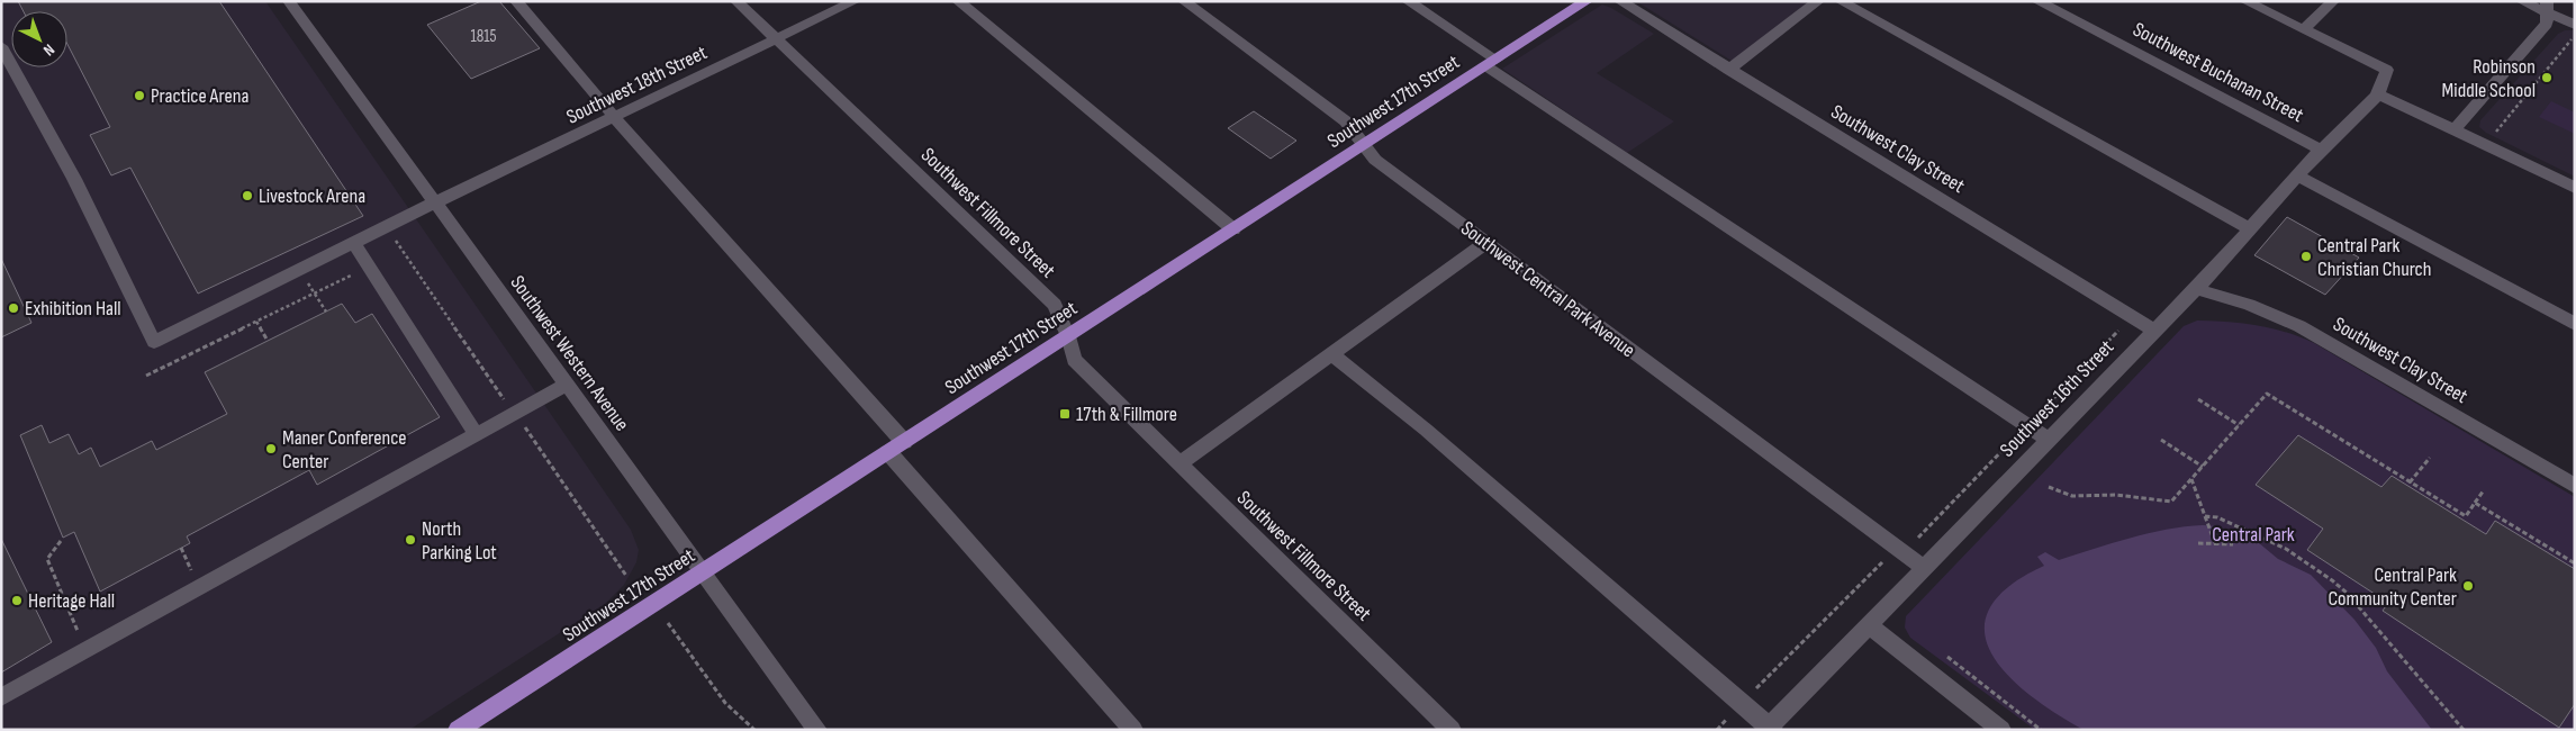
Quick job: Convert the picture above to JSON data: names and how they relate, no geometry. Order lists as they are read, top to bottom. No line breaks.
{"streets":{"main road":["Southwest 17th Street"],"street":["Southwest Buchanan Street","Southwest 18th Street","Southwest Clay Street","Southwest Fillmore Street","Southwest Central Park Avenue","Southwest Western Avenue","Southwest 16th Street"]},"crossings":[["Southwest Buchanan Street","Southwest 16th Street"],["Southwest 18th Street","Southwest Fillmore Street"],["Southwest 18th Street","Southwest Western Avenue"],["Southwest 17th Street","Southwest Fillmore Street"],["Southwest 17th Street","Southwest Central Park Avenue"],["Southwest 17th Street","Southwest Western Avenue"],["Southwest Clay Street","Southwest 16th Street"],["Southwest Central Park Avenue","Southwest 16th Street"]],"parks":["Central Park"],"places":{"other":["Robinson Middle School","Practice Arena","Livestock Arena","Central Park Christian Church","Exhibition Hall","Maner Conference Center","North Parking Lot","Central Park Community Center","Heritage Hall"],"transit":["17th & Fillmore"]},"house_numbers":["1815"],"north":"bottom right"}
